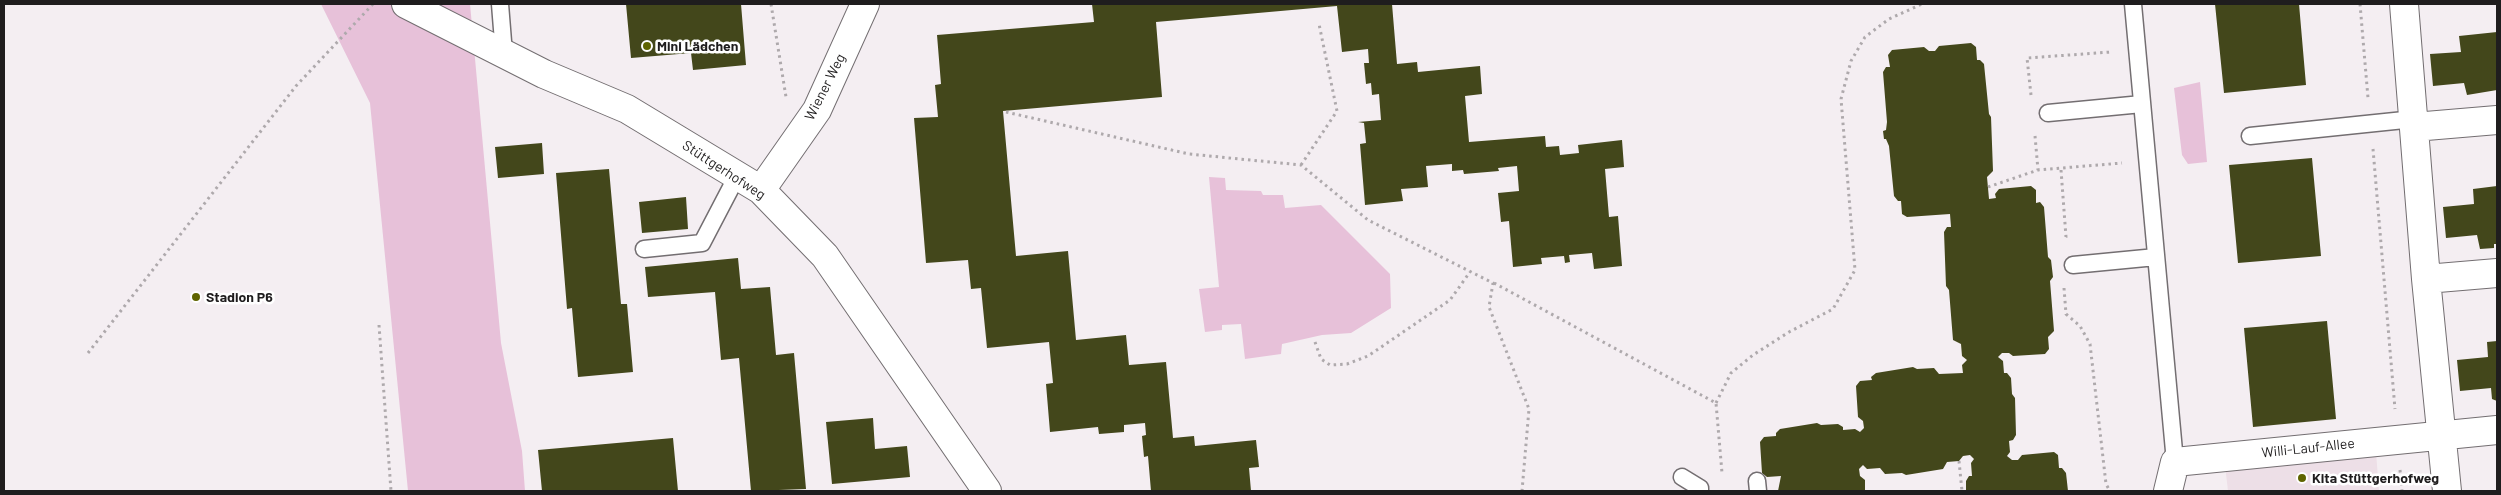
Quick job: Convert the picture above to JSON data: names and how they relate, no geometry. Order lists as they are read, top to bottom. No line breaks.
{"streets":{"street":["Wiener Weg","Stüttgerhofweg","Willi-Lauf-Allee"]},"crossings":[["Wiener Weg","Stüttgerhofweg"]],"places":["Mini Lädchen","Stadion P6","Kita Stüttgerhofweg"]}
